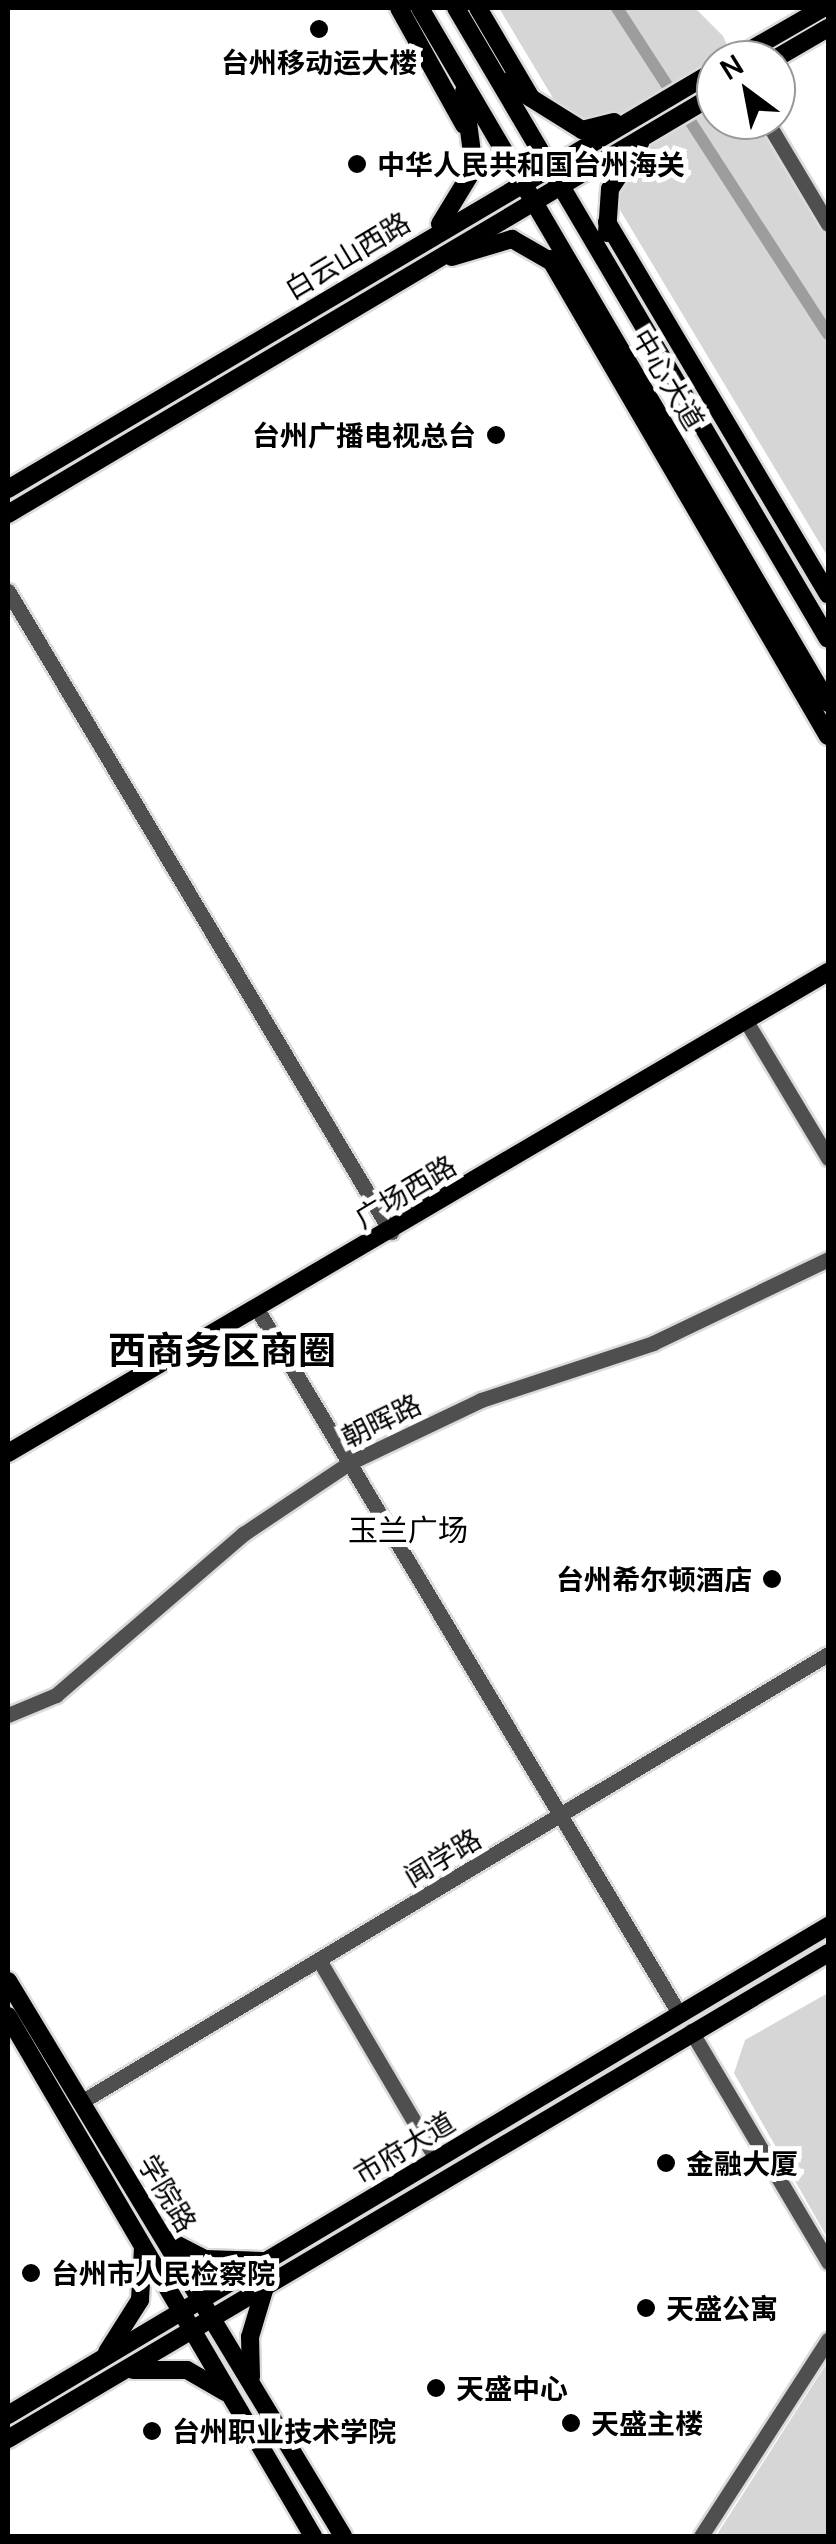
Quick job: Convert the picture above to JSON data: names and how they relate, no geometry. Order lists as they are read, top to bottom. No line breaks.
{"streets":{"main road":["白云山西路","中心大道","广场西路","市府大道","学院路"],"street":["朝晖路","闻学路"]},"crossings":[["白云山西路","中心大道"],["闻学路","学院路"],["市府大道","学院路"]],"districts":["西商务区商圈","玉兰广场"],"places":["台州移动运大楼","中华人民共和国台州海关","台州广播电视总台","台州希尔顿酒店","金融大厦","台州市人民检察院","天盛公寓","天盛中心","天盛主楼","台州职业技术学院"],"north":"top left"}
